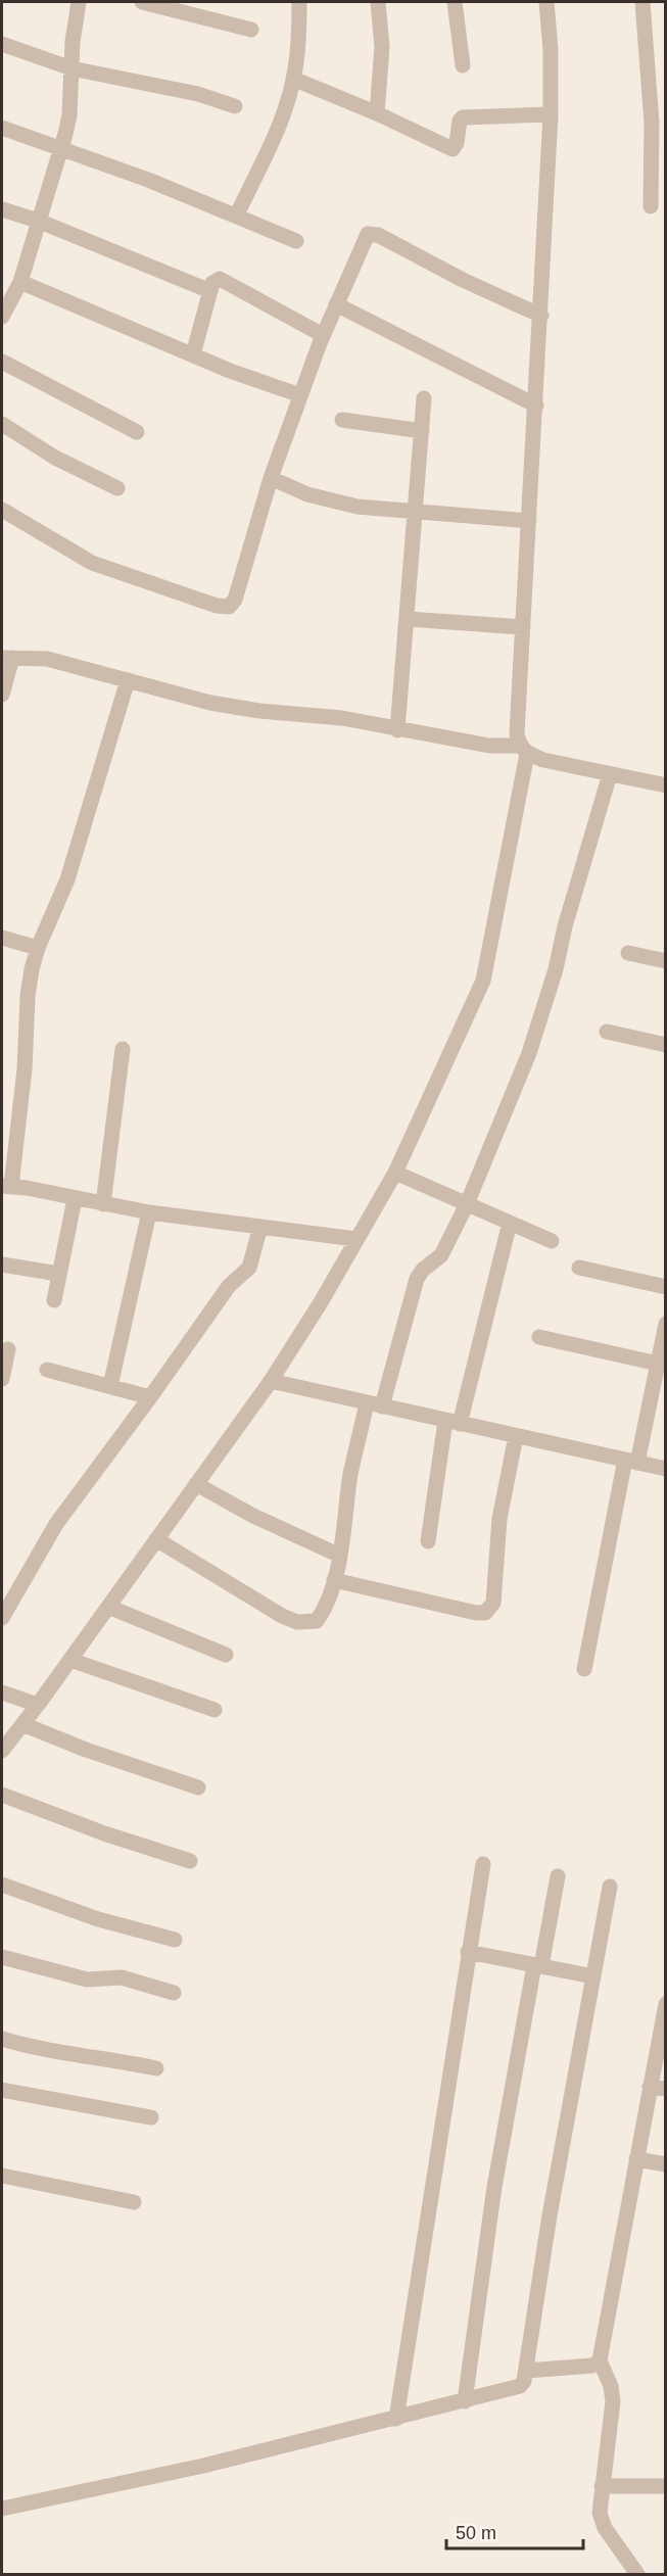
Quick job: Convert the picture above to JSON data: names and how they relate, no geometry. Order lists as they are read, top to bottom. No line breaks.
{"scale_bar":"50 m"}
